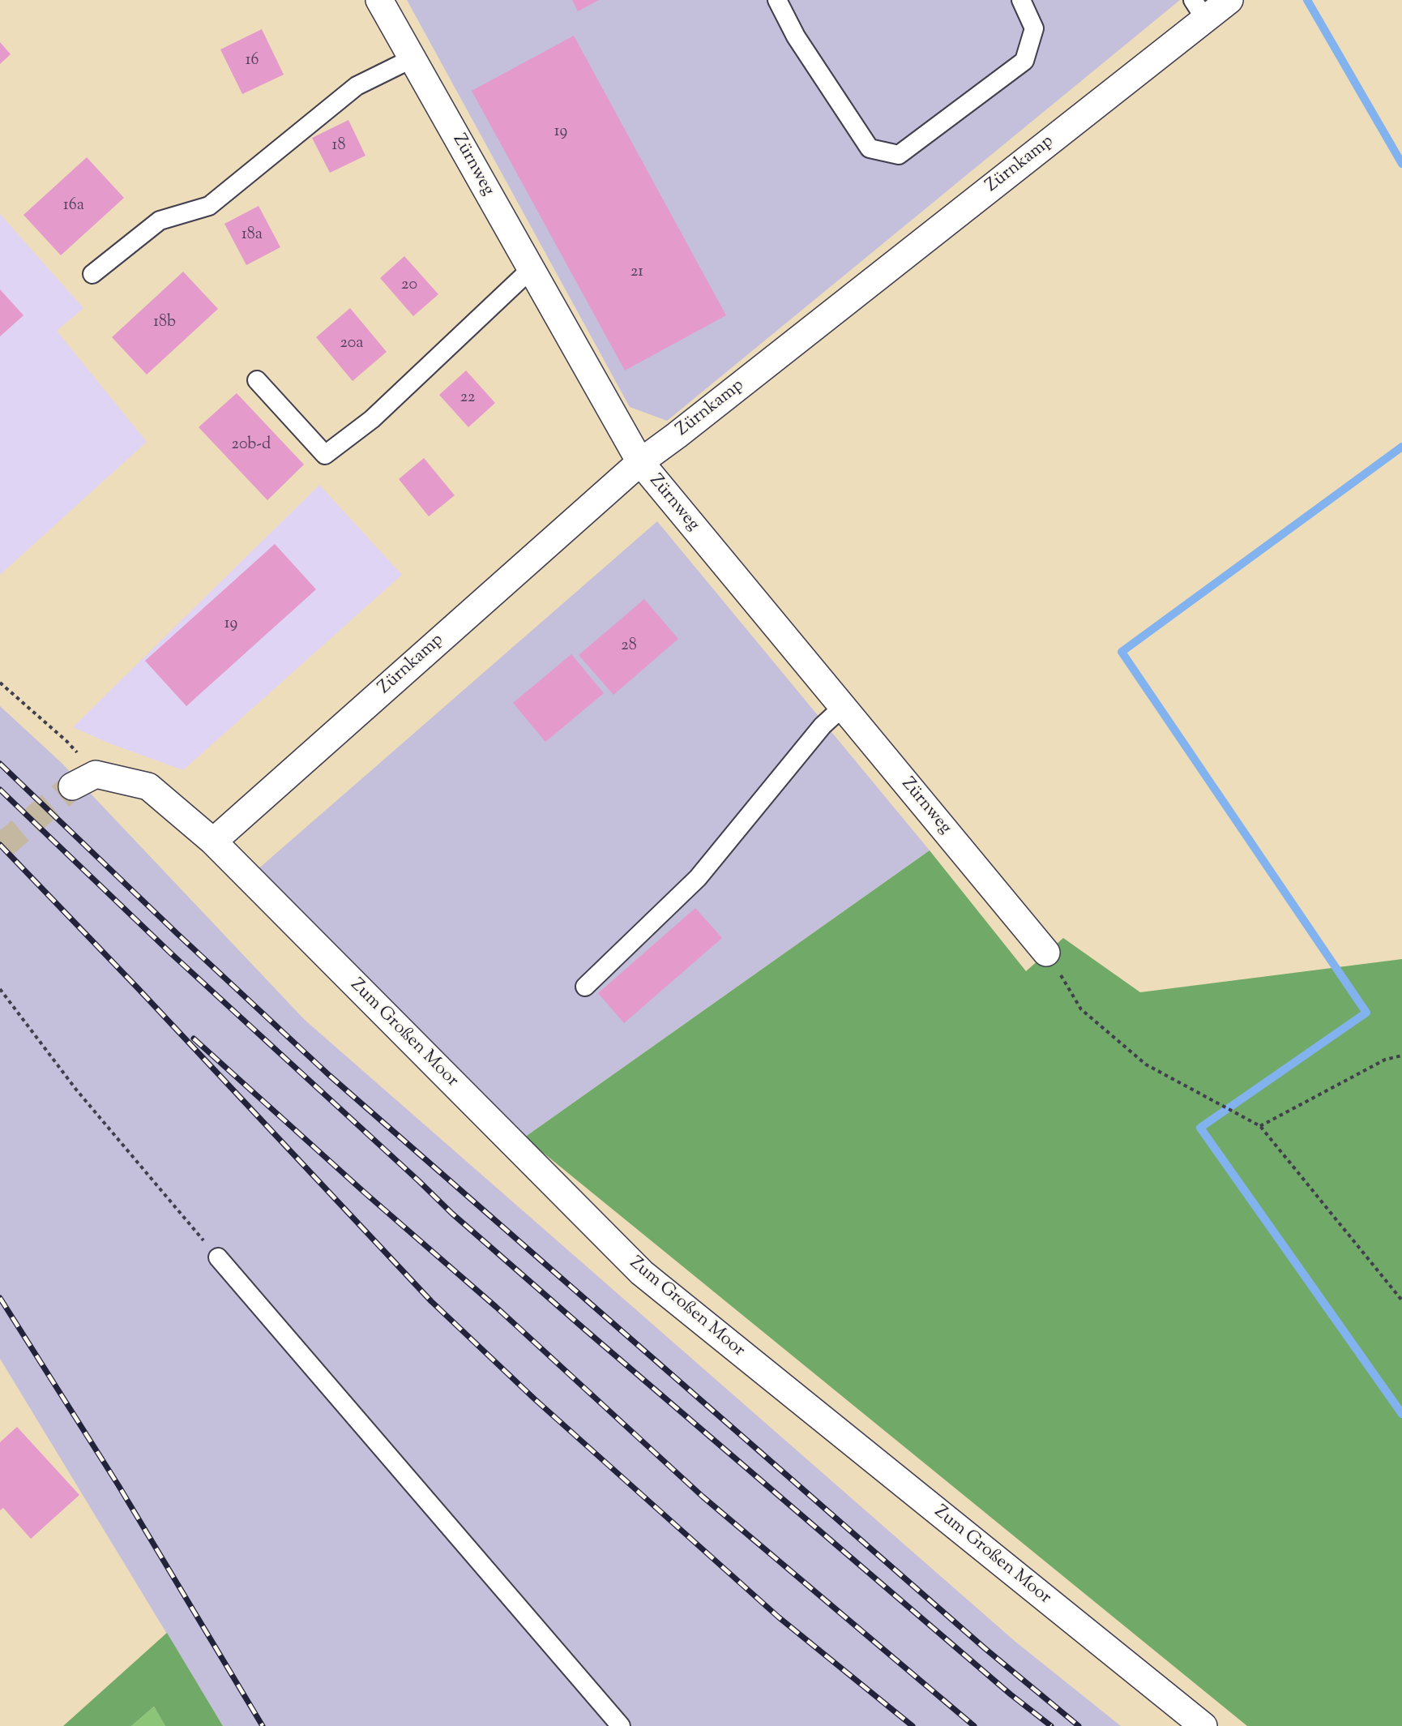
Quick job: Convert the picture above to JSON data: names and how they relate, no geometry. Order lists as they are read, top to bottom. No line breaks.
{"streets":{"street":["Zürnkamp","Zürnweg","Zum Großen Moor"]},"crossings":[["Zürnkamp","Zürnweg"],["Zürnkamp","Zum Großen Moor"]],"house_numbers":["16","19","18","16a","18a","21","20","18b","20a","22","20b-d","19","28"]}
